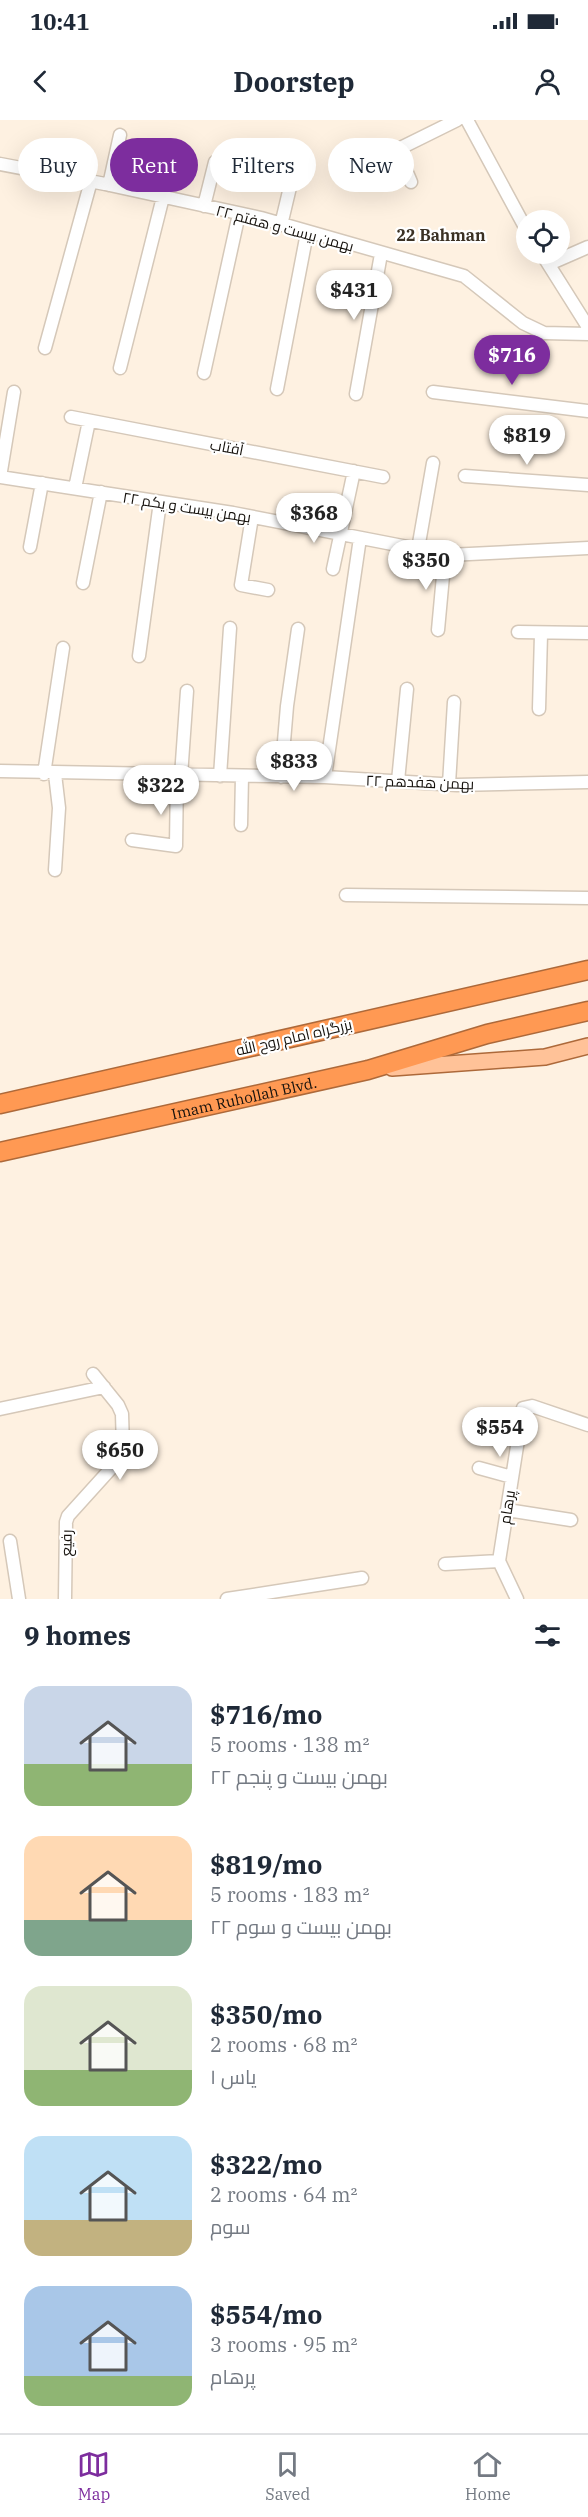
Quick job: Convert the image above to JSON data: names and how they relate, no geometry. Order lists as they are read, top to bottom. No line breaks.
{"streets":{"highway":["بزرگراه امام روح الله","Imam Ruhollah Blvd."],"street":["۲۲ بهمن بیست و هفتم","آفتاب","۲۲ بهمن بیست و یکم","۲۲ بهمن هفدهم","پرهام","رفیع"]},"districts":["22 Bahman"],"page":{"status":"10:41","header":"Doorstep","chip":["Buy","Rent","Filters","New"],"price":["$431","$716","$819","$368","$350","$833","$322","$554","$650"],"heading":"9 homes","list":[{"name":"$716/mo","note":"5 rooms · 138 m² · ۲۲ بهمن بیست و پنجم"},{"name":"$819/mo","note":"5 rooms · 183 m² · ۲۲ بهمن بیست و سوم"},{"name":"$350/mo","note":"2 rooms · 68 m² · یاس ۱"},{"name":"$322/mo","note":"2 rooms · 64 m² · سوم"},{"name":"$554/mo","note":"3 rooms · 95 m² · پرهام"}],"tabs":["Map","Saved","Home"]}}
